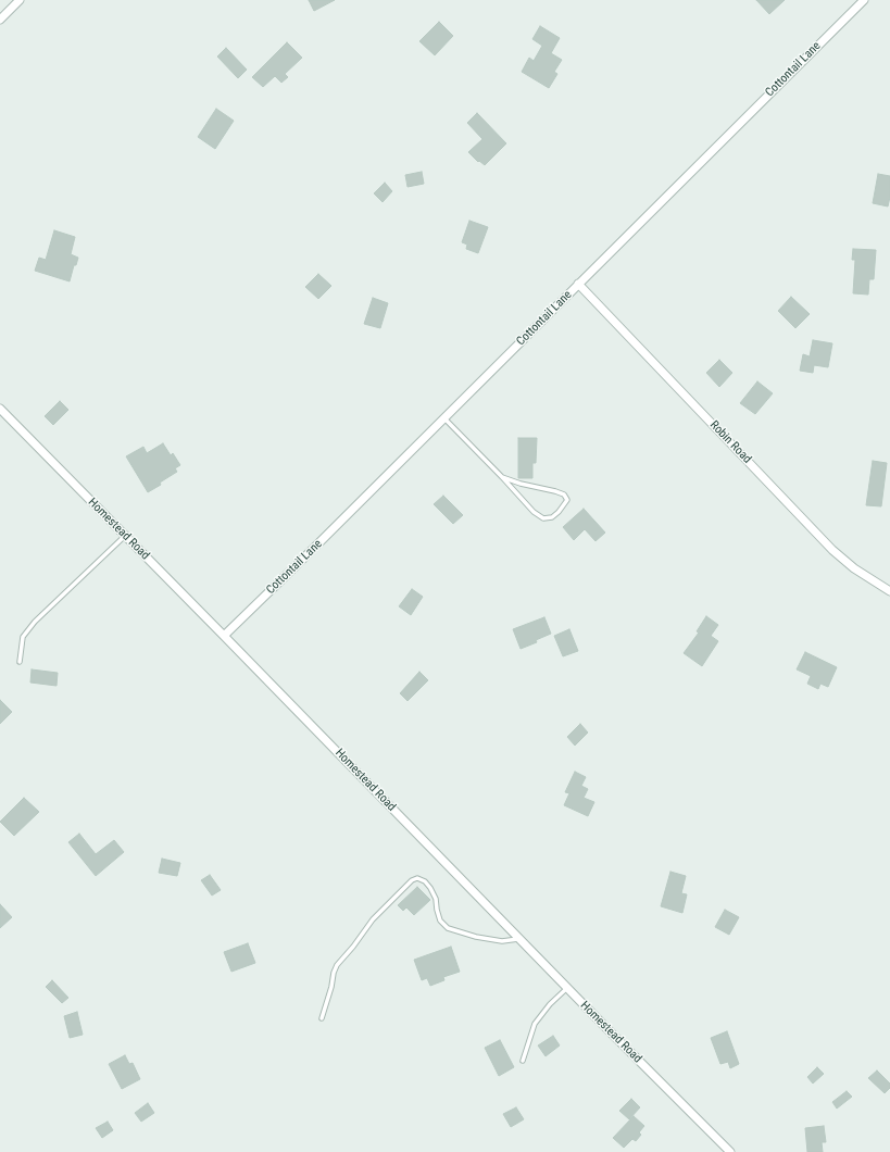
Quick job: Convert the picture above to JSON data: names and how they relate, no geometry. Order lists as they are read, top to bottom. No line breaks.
{"streets":{"street":["Cottontail Lane","Robin Road","Homestead Road"]},"crossings":[["Cottontail Lane","Robin Road"],["Cottontail Lane","Homestead Road"]]}
